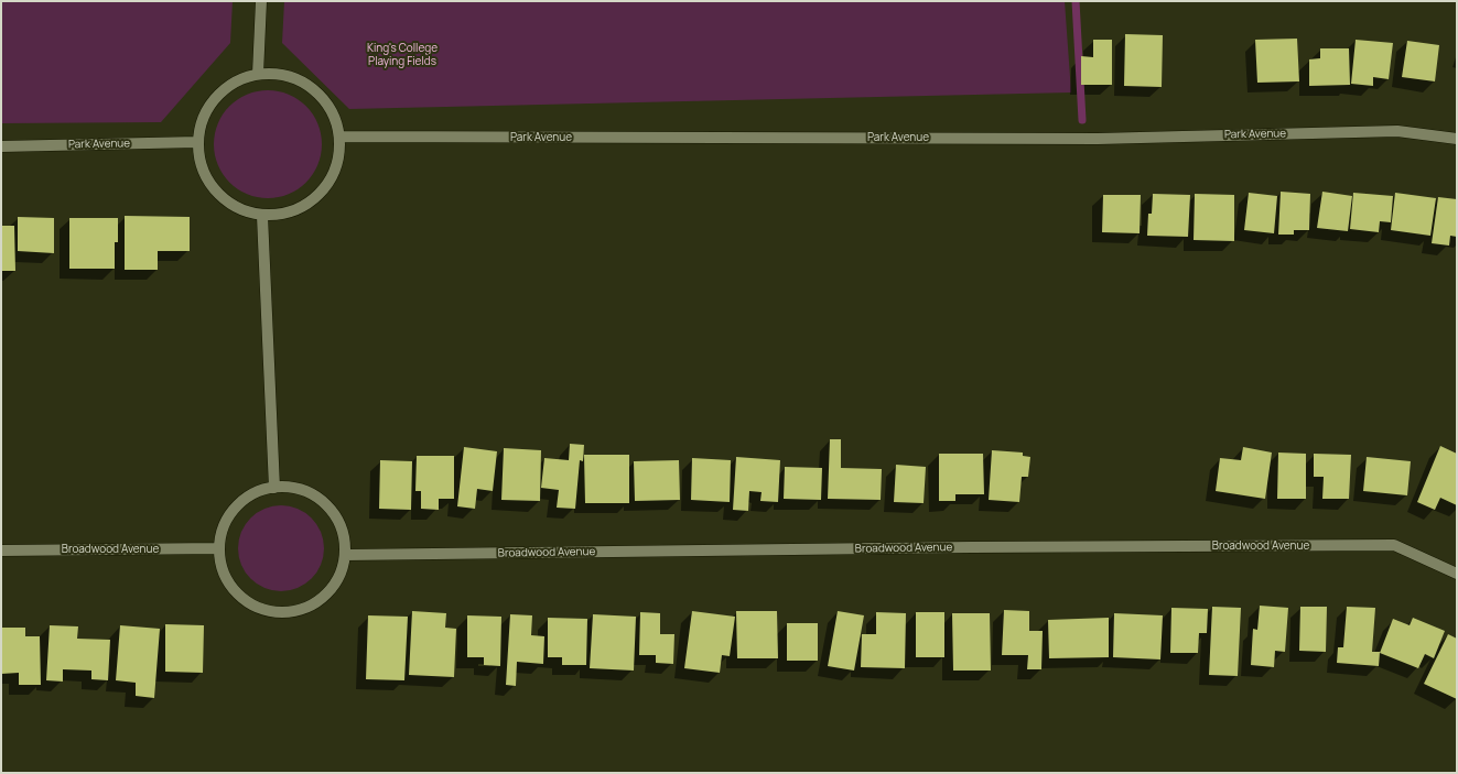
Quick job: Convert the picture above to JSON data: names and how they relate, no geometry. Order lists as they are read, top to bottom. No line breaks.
{"streets":{"street":["Park Avenue","Broadwood Avenue"]},"parks":["King's College Playing Fields"]}
